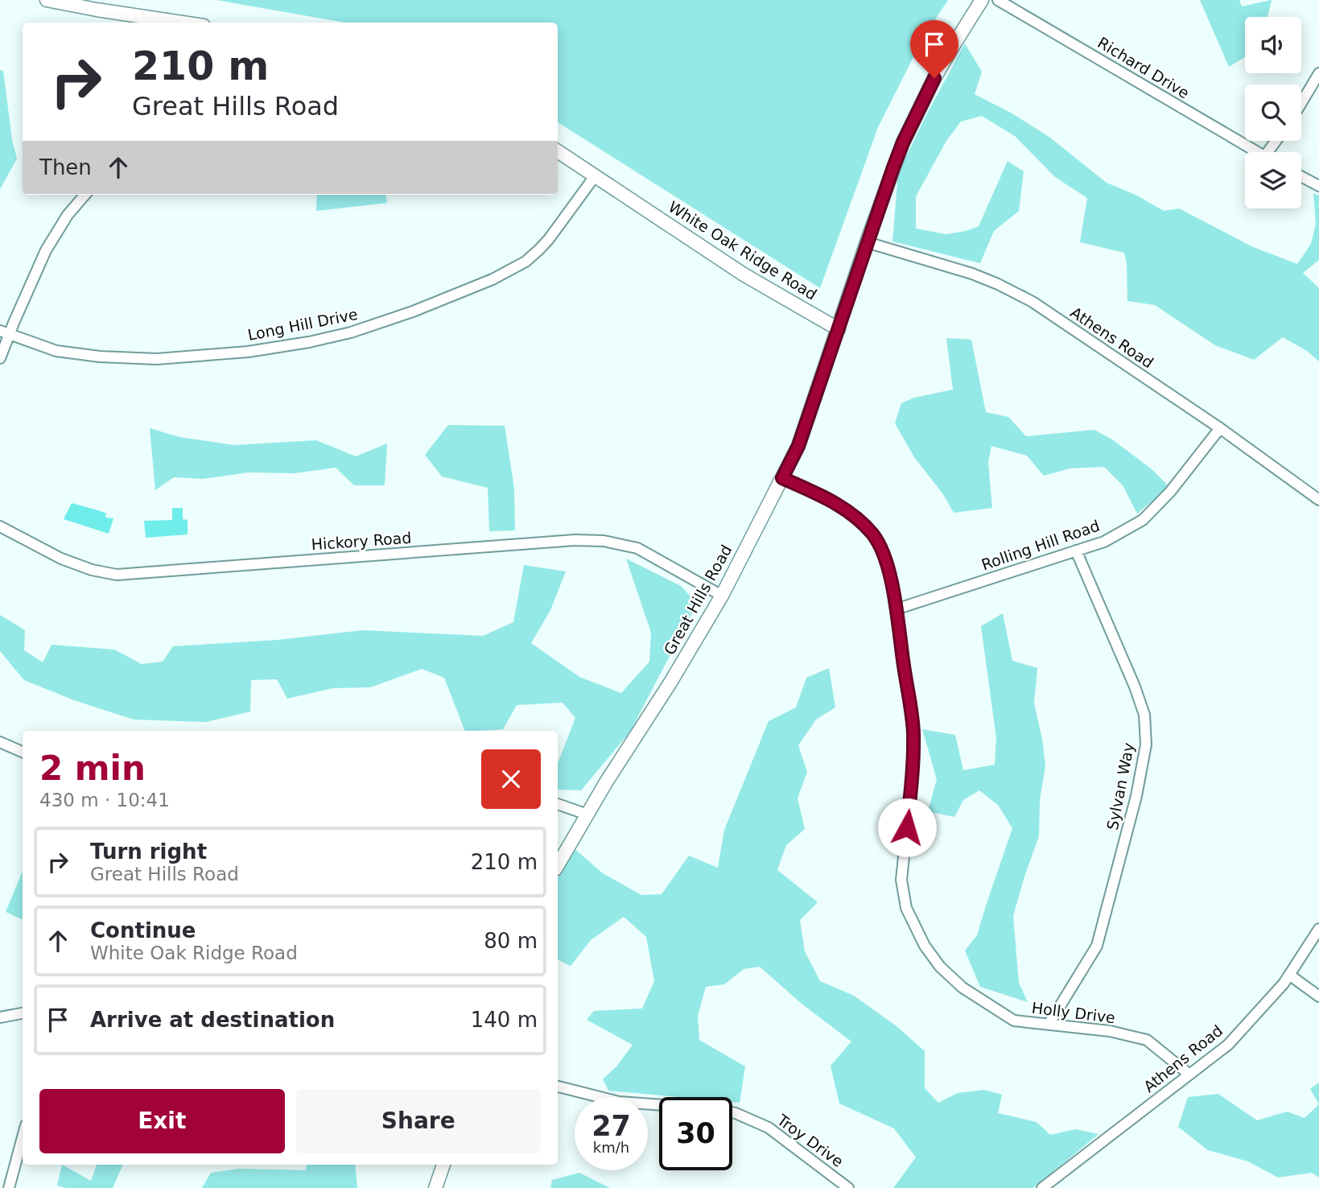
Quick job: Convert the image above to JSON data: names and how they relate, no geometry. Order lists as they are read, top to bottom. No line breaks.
{"streets":{"street":["Richard Drive","White Oak Ridge Road","Long Hill Drive","Athens Road","Hickory Road","Rolling Hill Road","Great Hills Road","Sylvan Way","Holly Drive","Troy Drive"]},"crossings":[["White Oak Ridge Road","Long Hill Drive"],["White Oak Ridge Road","Great Hills Road"],["Athens Road","Rolling Hill Road"],["Athens Road","Holly Drive"],["Hickory Road","Great Hills Road"],["Rolling Hill Road","Sylvan Way"],["Rolling Hill Road","Holly Drive"],["Great Hills Road","Holly Drive"],["Sylvan Way","Holly Drive"]],"page":{"turn":["210 m","Great Hills Road"],"then":"Then","heading":["2 min","430 m · 10:41"],"list":[{"name":"Turn right","note":"Great Hills Road","value":"210 m"},{"name":"Continue","note":"White Oak Ridge Road","value":"80 m"},{"name":"Arrive at destination","value":"140 m"}],"buttons":["Exit","Share"],"speed":"27 km/h","limit":"30"}}
